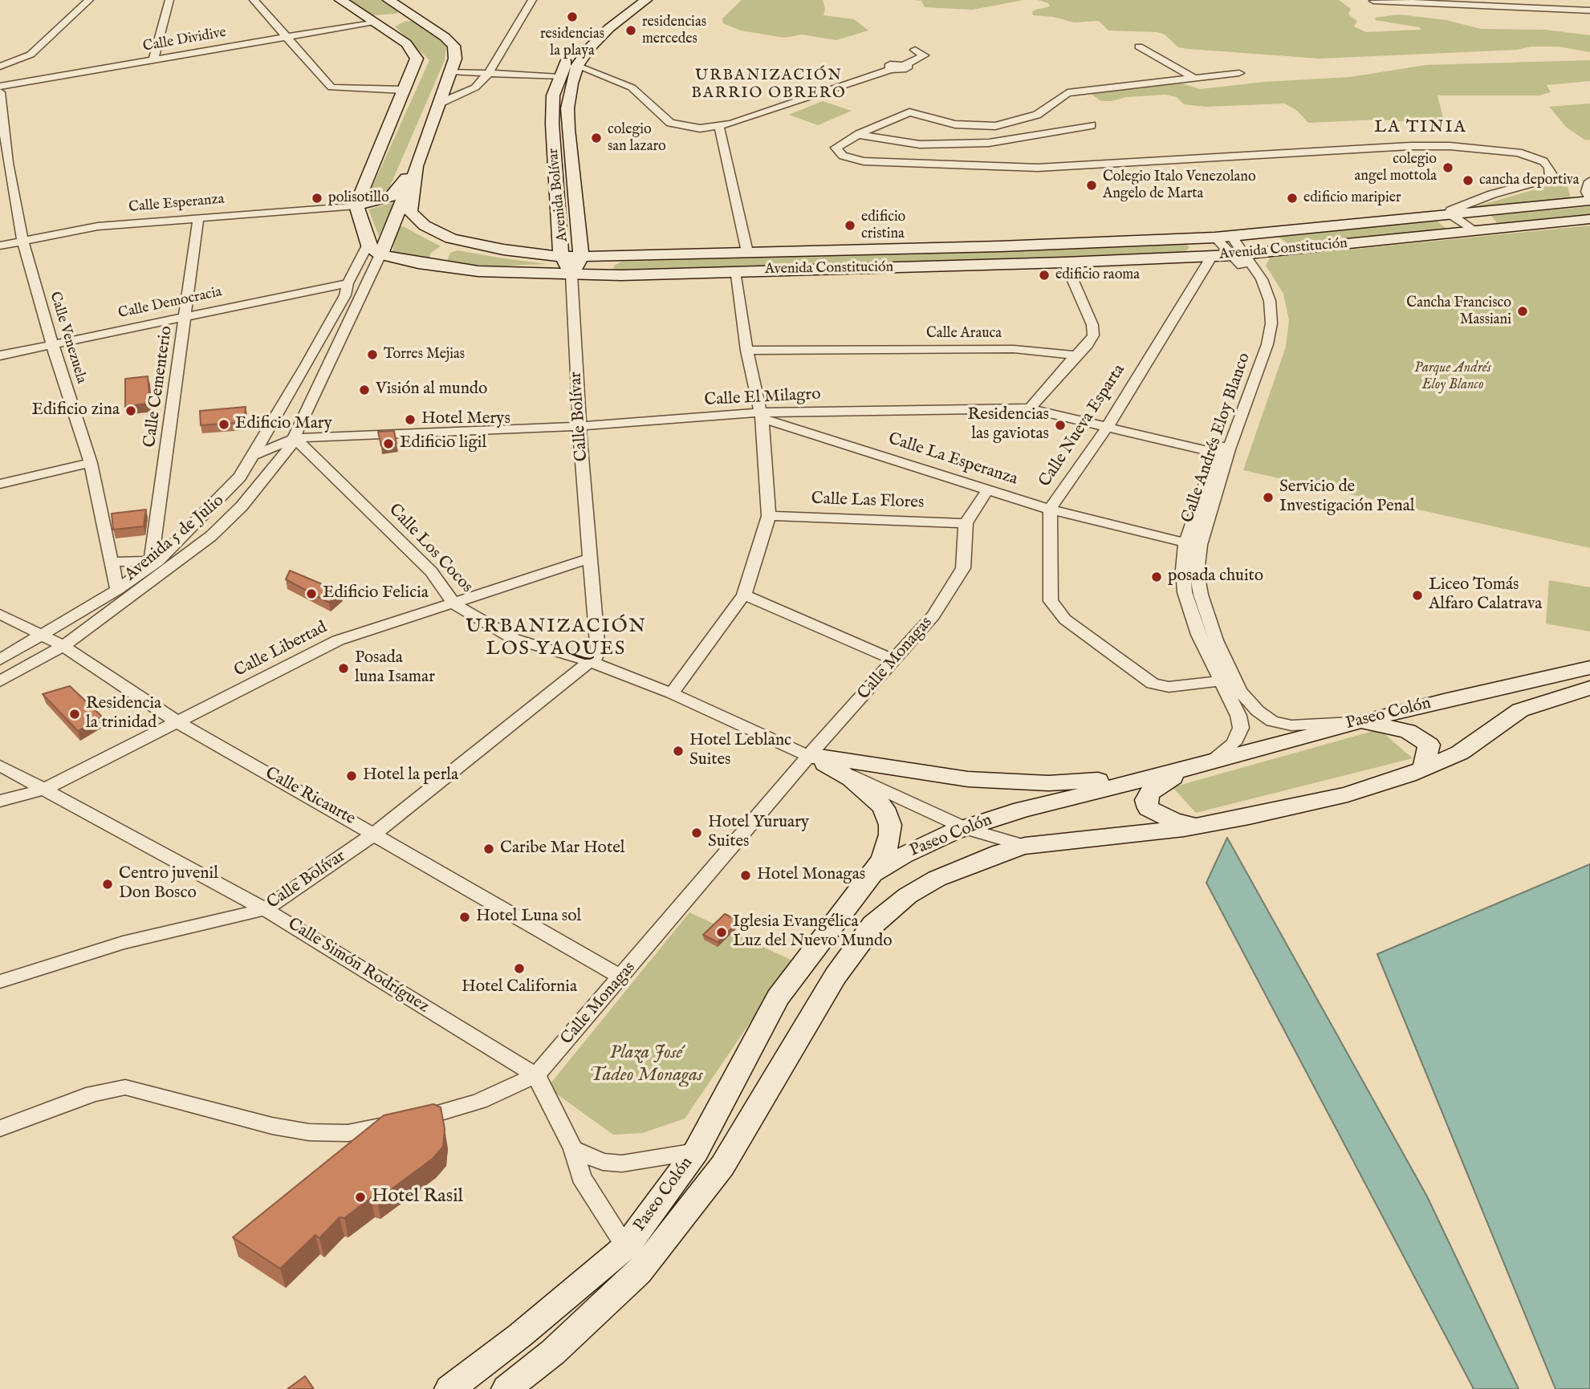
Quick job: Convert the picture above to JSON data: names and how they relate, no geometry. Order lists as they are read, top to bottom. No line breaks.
{"streets":{"main road":["Avenida Bolívar","Avenida Constitución","Paseo Colón"],"street":["Calle Dividive","Calle Esperanza","Calle Democracia","Calle Arauca","Calle Venezuela","Calle Cementerio","Calle El Milagro","Calle Bolívar","Calle Nueva Esparta","Calle Andrés Eloy Blanco","Calle La Esperanza","Calle Las Flores","Avenida 5 de Julio","Calle Los Cocos","Calle Libertad","Calle Monagas","Calle Ricaurte","Calle Simón Rodríguez"]},"crossings":[["Avenida Bolívar","Avenida Constitución"],["Avenida Bolívar","Calle Bolívar"],["Calle Esperanza","Calle Venezuela"],["Calle Esperanza","Calle Cementerio"],["Avenida Constitución","Calle Bolívar"],["Avenida Constitución","Calle Nueva Esparta"],["Avenida Constitución","Calle Andrés Eloy Blanco"],["Calle Democracia","Calle Venezuela"],["Calle Democracia","Calle Cementerio"],["Calle Democracia","Avenida 5 de Julio"],["Calle Venezuela","Avenida 5 de Julio"],["Calle Cementerio","Avenida 5 de Julio"],["Calle El Milagro","Calle Bolívar"],["Calle El Milagro","Calle Nueva Esparta"],["Calle El Milagro","Calle Andrés Eloy Blanco"],["Calle El Milagro","Calle La Esperanza"],["Calle El Milagro","Avenida 5 de Julio"],["Calle El Milagro","Calle Los Cocos"],["Calle Bolívar","Calle Los Cocos"],["Calle Bolívar","Calle Libertad"],["Calle Bolívar","Calle Ricaurte"],["Calle Bolívar","Calle Simón Rodríguez"],["Calle Nueva Esparta","Calle Andrés Eloy Blanco"],["Calle Nueva Esparta","Calle La Esperanza"],["Calle Andrés Eloy Blanco","Calle La Esperanza"],["Calle Andrés Eloy Blanco","Paseo Colón"],["Calle Las Flores","Calle Monagas"],["Avenida 5 de Julio","Calle Los Cocos"],["Avenida 5 de Julio","Calle Ricaurte"],["Calle Los Cocos","Calle Libertad"],["Calle Los Cocos","Calle Monagas"],["Calle Los Cocos","Paseo Colón"],["Calle Libertad","Calle Ricaurte"],["Calle Libertad","Calle Simón Rodríguez"],["Calle Monagas","Calle Ricaurte"],["Calle Monagas","Calle Simón Rodríguez"]],"districts":["URBANIZACIÓN BARRIO OBRERO","LA TINIA","URBANIZACIÓN LOS YAQUES"],"parks":["Parque Andrés Eloy Blanco","Plaza José Tadeo Monagas"],"places":["residencias la playa","residencias mercedes","colegio san lazaro","colegio angel mottola","cancha deportiva","Colegio Italo Venezolano Angelo de Marta","polisotillo","edificio maripier","edificio cristina","edificio raoma","Cancha Francisco Massiani","Torres Mejias","Visión al mundo","Edificio zina","Hotel Merys","Edificio Mary","Residencias las gaviotas","Edificio ligil","Servicio de Investigación Penal","posada chuito","Edificio Felicia","Liceo Tomás Alfaro Calatrava","Posada luna Isamar","Residencia la trinidad","Hotel Leblanc Suites","Hotel la perla","Hotel Yuruary Suites","Caribe Mar Hotel","Hotel Monagas","Centro juvenil Don Bosco","Hotel Luna sol","Iglesia Evangélica Luz del Nuevo Mundo","Hotel California","Hotel Rasil"]}
